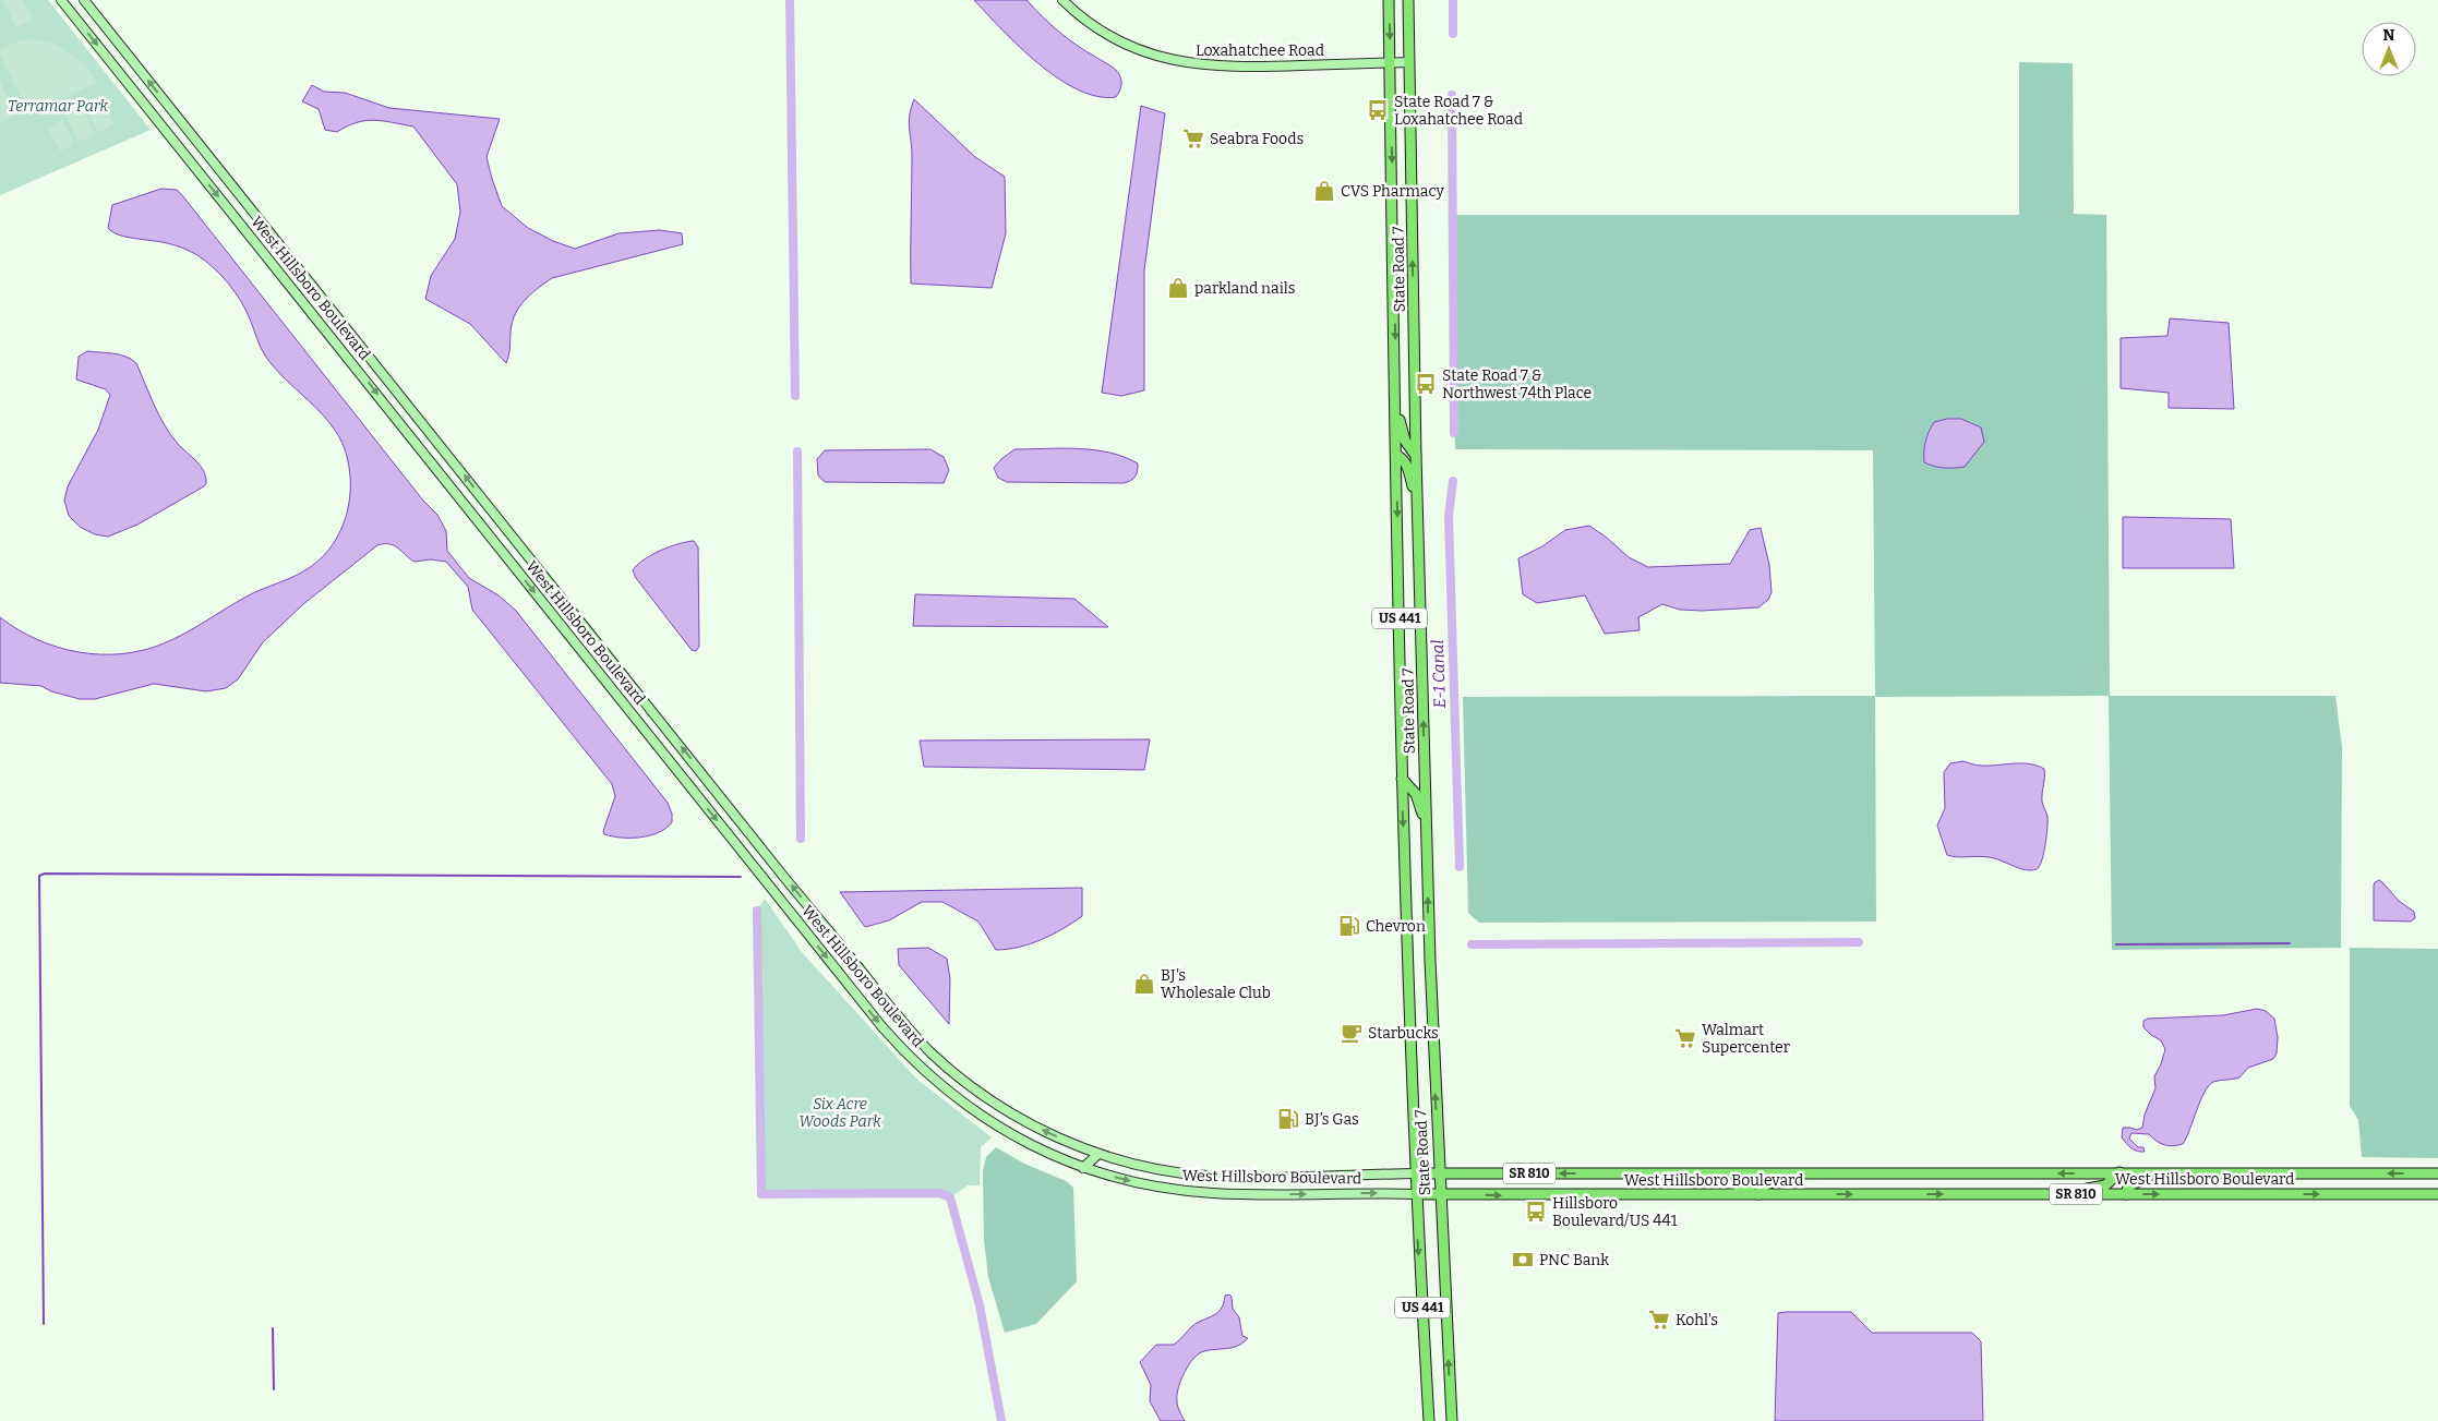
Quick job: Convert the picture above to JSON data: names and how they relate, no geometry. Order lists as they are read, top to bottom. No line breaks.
{"streets":{"main road":["State Road 7","West Hillsboro Boulevard","US 441","SR 810"],"street":["Loxahatchee Road"]},"crossings":[["Loxahatchee Road","State Road 7"],["State Road 7","West Hillsboro Boulevard"]],"water":["E-1 Canal"],"parks":["Terramar Park","Six Acre Woods Park"],"places":{"bus stop":["State Road 7 & Loxahatchee Road","State Road 7 & Northwest 74th Place","Hillsboro Boulevard/US 441"],"supermarket":["Seabra Foods","Walmart Supercenter","Kohl's"],"shop":["CVS Pharmacy","parkland nails","BJ's Wholesale Club"],"fuel station":["Chevron","BJ’s Gas"],"cafe":["Starbucks"],"bank":["PNC Bank"]},"north":"top"}
